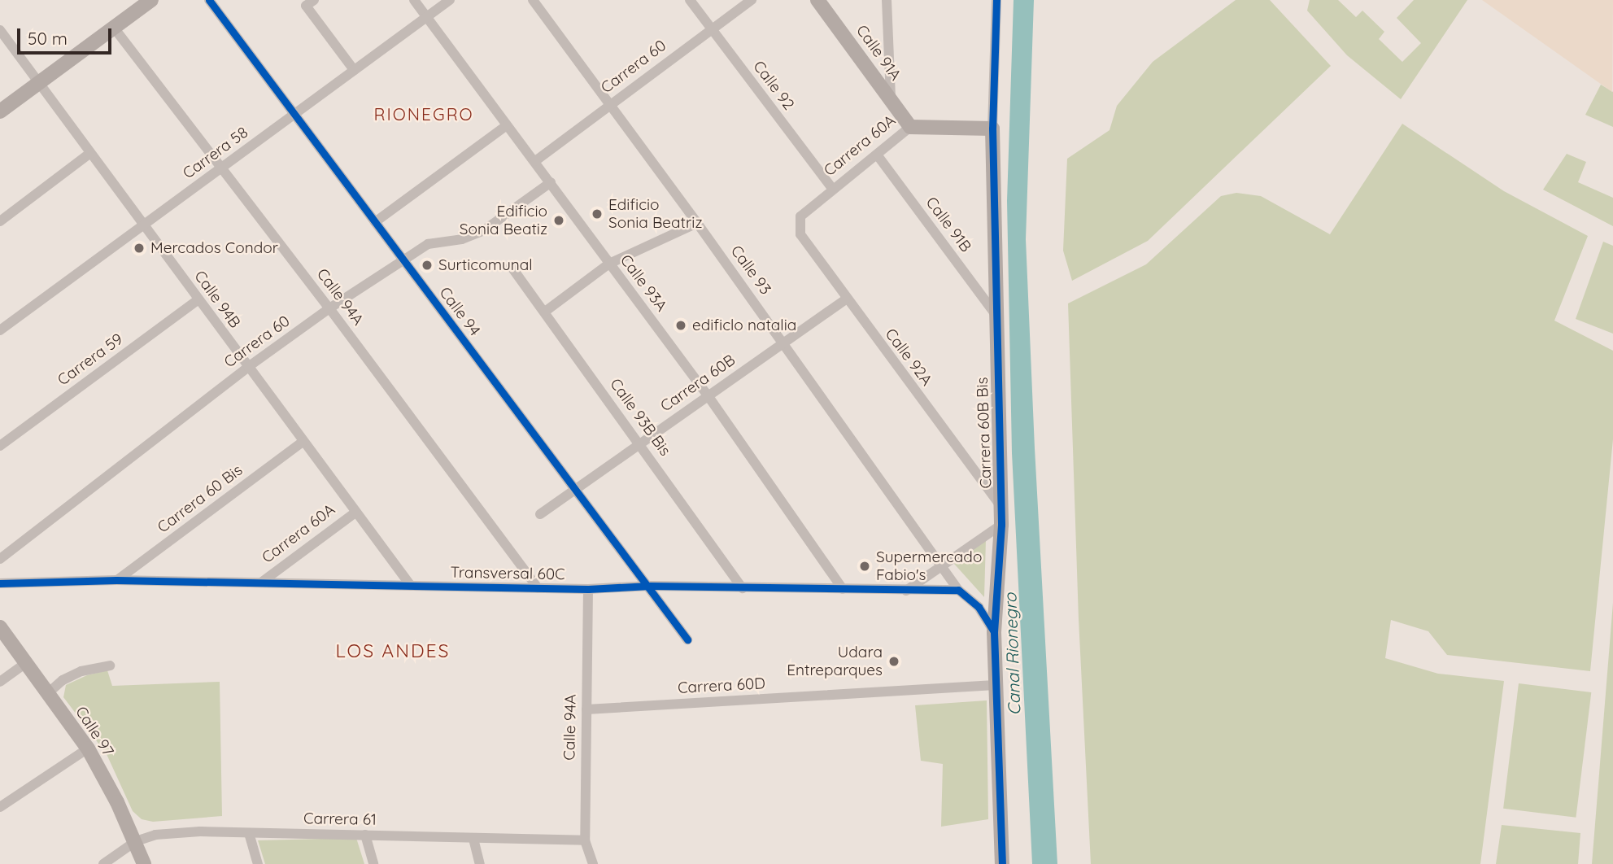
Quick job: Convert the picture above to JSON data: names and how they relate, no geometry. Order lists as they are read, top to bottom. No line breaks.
{"streets":{"street":["Calle 91A","Carrera 60","Calle 92","Carrera 60A","Carrera 58","Calle 91B","Calle 93","Calle 93A","Calle 94A","Calle 94B","Calle 94","Calle 92A","Carrera 59","Carrera 60B","Calle 93B Bis","Carrera 60B Bis","Carrera 60 Bis","Transversal 60C","Carrera 60D","Calle 97","Carrera 61"]},"crossings":[["Calle 91A","Carrera 60A"],["Carrera 60","Calle 92"],["Carrera 60","Calle 93"],["Carrera 60","Calle 93A"],["Carrera 60","Calle 94A"],["Carrera 60","Calle 94B"],["Carrera 60","Calle 94"],["Calle 92","Carrera 60A"],["Carrera 60A","Calle 91B"],["Carrera 60A","Calle 94B"],["Carrera 60A","Calle 92A"],["Carrera 60A","Carrera 60B Bis"],["Carrera 60A","Transversal 60C"],["Carrera 58","Calle 93A"],["Carrera 58","Calle 94A"],["Carrera 58","Calle 94B"],["Carrera 58","Calle 94"],["Calle 91B","Carrera 60B Bis"],["Calle 93","Carrera 60B"],["Calle 93","Transversal 60C"],["Calle 93A","Carrera 60B"],["Calle 93A","Transversal 60C"],["Calle 94A","Transversal 60C"],["Calle 94A","Carrera 60D"],["Calle 94A","Carrera 61"],["Calle 94B","Carrera 59"],["Calle 94B","Carrera 60 Bis"],["Calle 94B","Transversal 60C"],["Calle 94","Carrera 60B"],["Calle 94","Transversal 60C"],["Calle 92A","Carrera 60B"],["Calle 92A","Carrera 60B Bis"],["Carrera 60B","Calle 93B Bis"],["Calle 93B Bis","Transversal 60C"],["Carrera 60B Bis","Carrera 60D"],["Carrera 60 Bis","Transversal 60C"],["Calle 97","Carrera 61"]],"districts":["RIONEGRO","LOS ANDES"],"water":["Canal Rionegro"],"places":["Edificio Sonia Beatriz","Edificio Sonia Beatiz","Mercados Condor","Surticomunal","edificlo natalia","Supermercado Fabio's","Udara Entreparques"],"scale_bar":"50 m"}
